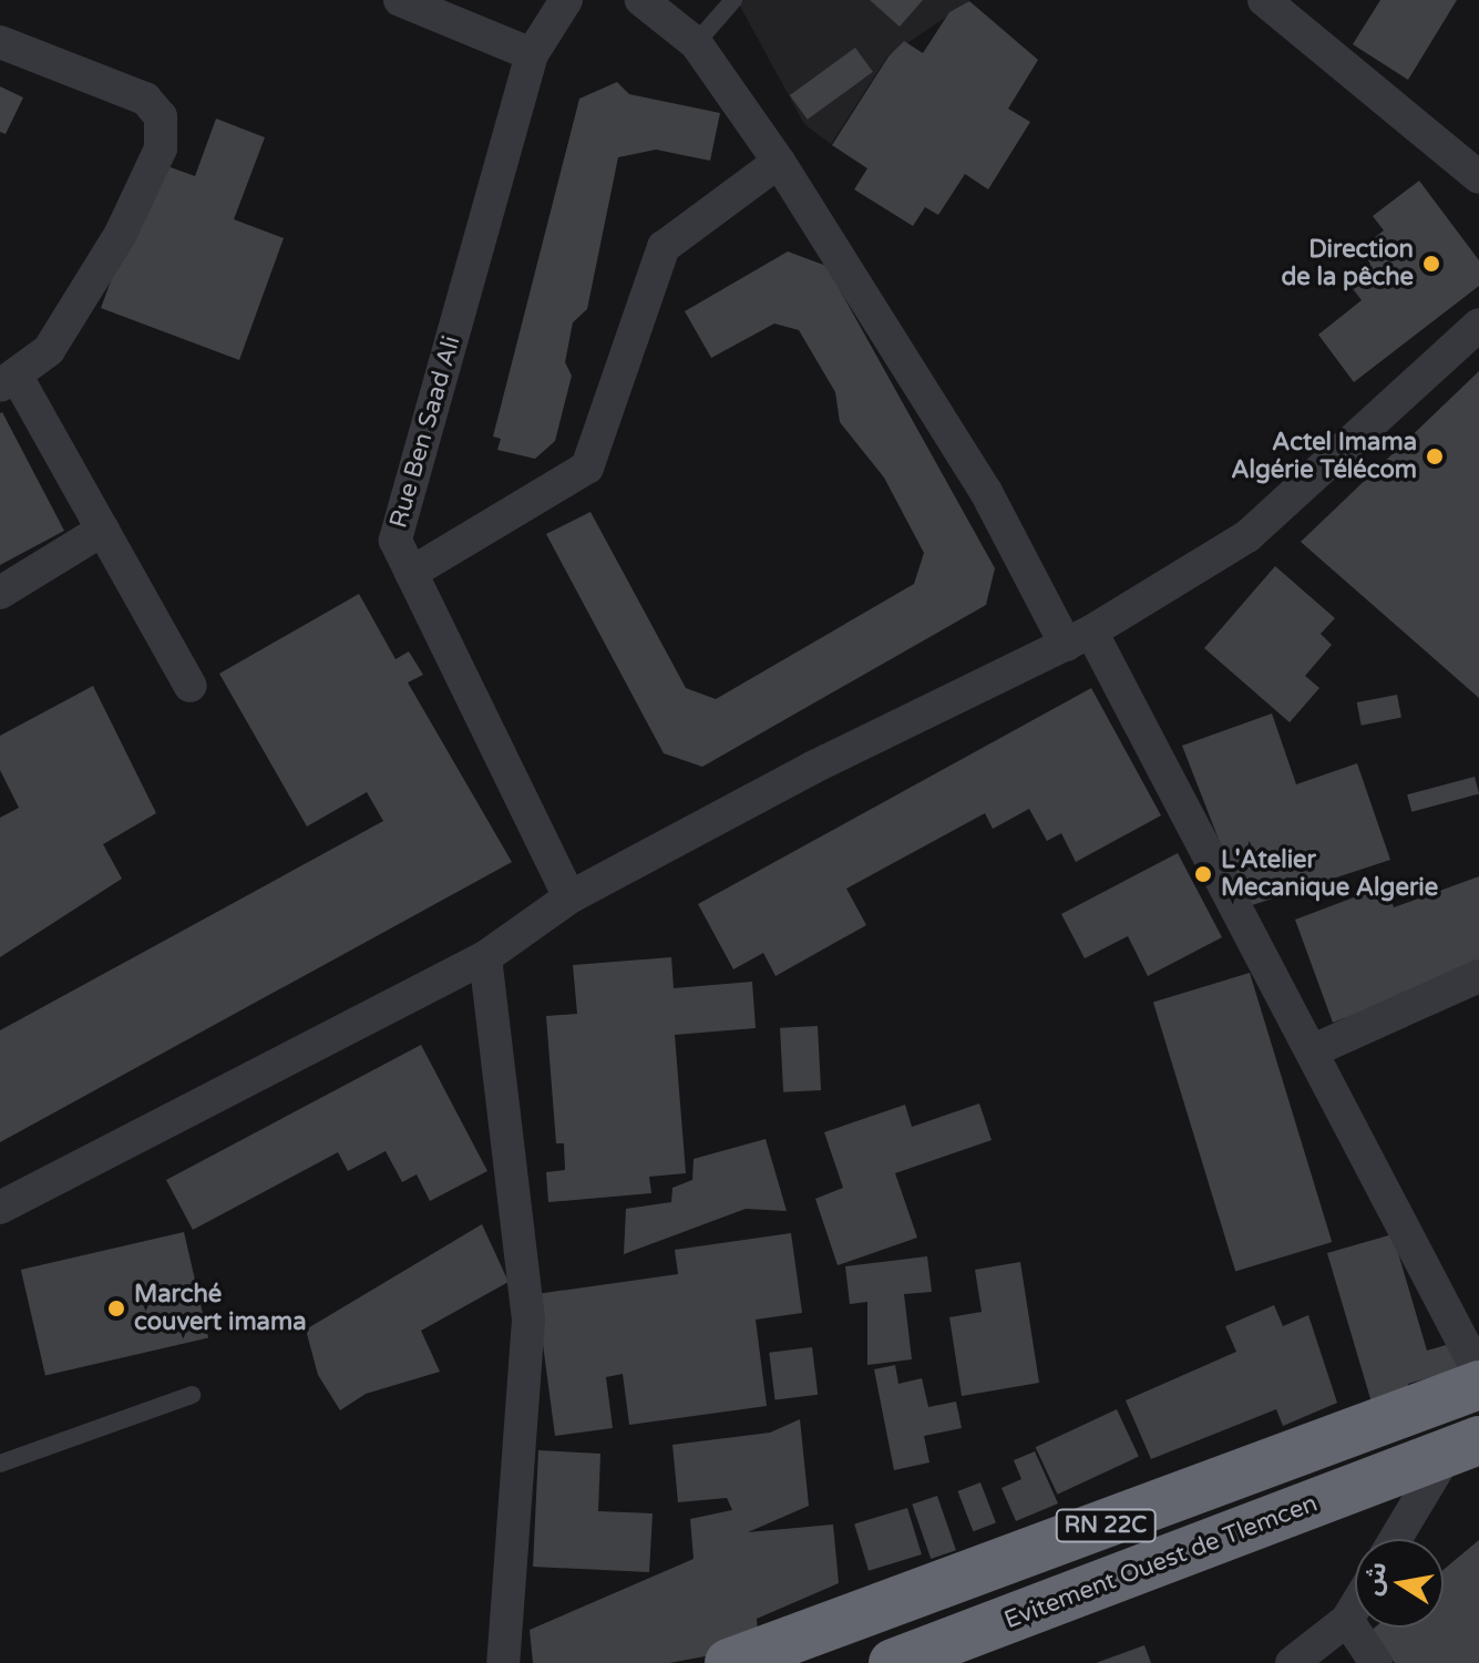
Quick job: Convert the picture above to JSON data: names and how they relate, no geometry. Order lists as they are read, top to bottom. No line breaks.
{"streets":{"highway":["RN 22C","Evitement Ouest de Tlemcen"],"street":["Rue Ben Saad Ali"]},"places":["Direction de la pêche","Actel Imama Algérie Télécom","L'Atelier Mecanique Algerie","Marché couvert imama"],"north":"left"}
